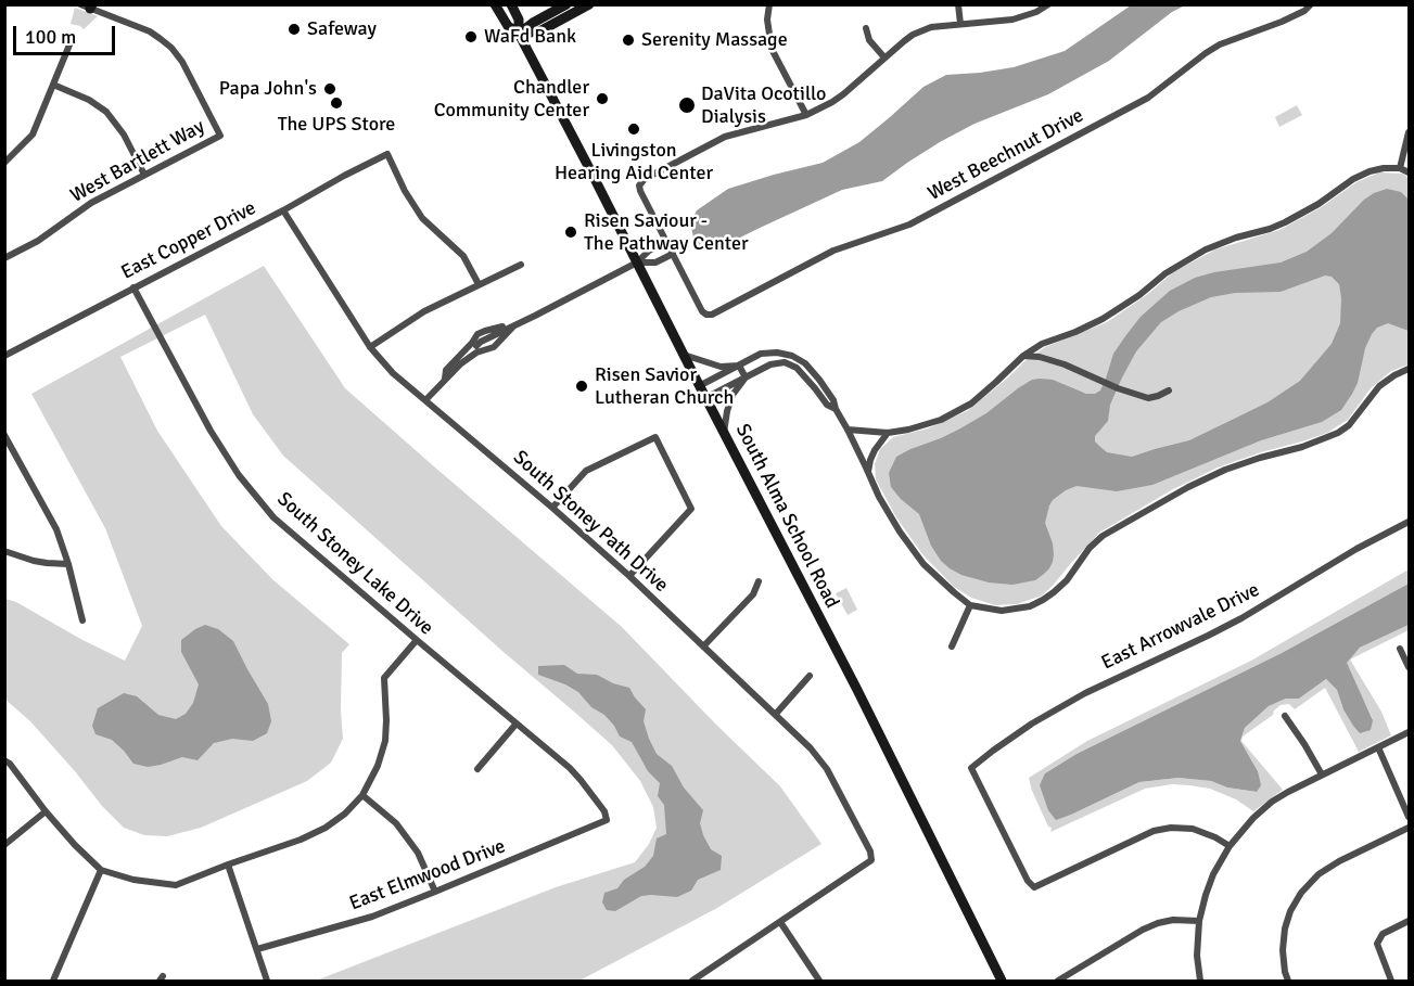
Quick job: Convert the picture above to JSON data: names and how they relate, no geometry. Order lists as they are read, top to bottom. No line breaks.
{"streets":{"main road":["South Alma School Road"],"street":["West Beechnut Drive","West Bartlett Way","East Copper Drive","South Stoney Path Drive","South Stoney Lake Drive","East Arrowvale Drive","East Elmwood Drive"]},"crossings":[["East Copper Drive","South Stoney Path Drive"],["East Copper Drive","South Stoney Lake Drive"],["South Stoney Lake Drive","East Elmwood Drive"]],"places":["Safeway","WaFd Bank","Serenity Massage","Papa John's","Chandler Community Center","The UPS Store","DaVita Ocotillo Dialysis","Livingston Hearing Aid Center","Risen Saviour - The Pathway Center","Risen Savior Lutheran Church"],"scale_bar":"100 m"}
